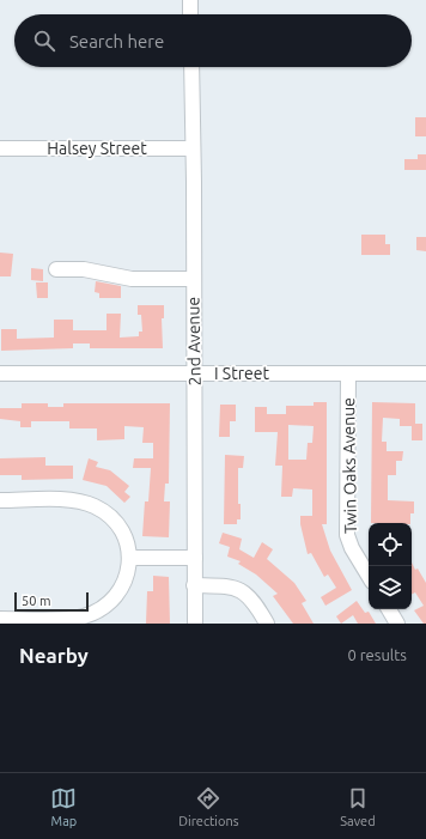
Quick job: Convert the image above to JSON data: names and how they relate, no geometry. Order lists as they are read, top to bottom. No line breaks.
{"streets":{"street":["Halsey Street","2nd Avenue","I Street","Twin Oaks Avenue"]},"crossings":[["Halsey Street","2nd Avenue"],["2nd Avenue","I Street"],["I Street","Twin Oaks Avenue"]],"scale_bar":"50 m","page":{"search":"Search here","scale":"50 m","heading":["Nearby","0 results"],"nav":["Map","Directions","Saved"]}}
